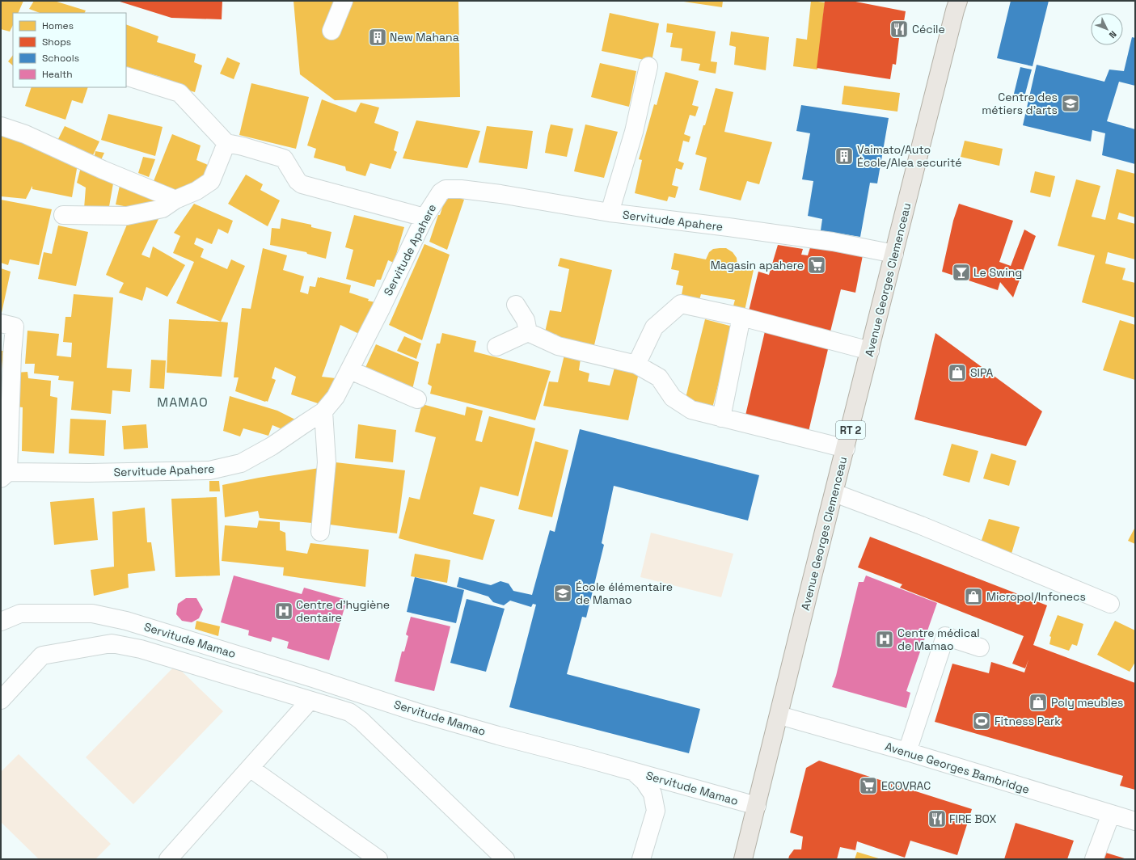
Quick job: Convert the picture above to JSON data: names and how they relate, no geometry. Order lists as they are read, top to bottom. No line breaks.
{"streets":{"main road":["Avenue Georges Clemenceau","RT 2"],"street":["Servitude Apahere","Servitude Mamao","Avenue Georges Bambridge"]},"crossings":[["Servitude Apahere","Avenue Georges Clemenceau"],["Avenue Georges Clemenceau","Servitude Mamao"],["Avenue Georges Clemenceau","Avenue Georges Bambridge"]],"districts":["MAMAO"],"places":{"restaurant":["Cécile","FIRE BOX"],"building":["New Mahana","Vaimato/Auto École/Alea securité"],"school or university":["Centre des métiers d'arts","École élémentaire de Mamao"],"supermarket":["Magasin apahere","ECOVRAC"],"bar":["Le Swing"],"shop":["SIPA","Micropol/Infonecs","Poly meubles"],"hospital":["Centre d'hygiène dentaire","Centre médical de Mamao"],"sports":["Fitness Park"]},"legend":["Homes","Shops","Schools","Health"],"north":"bottom right"}
